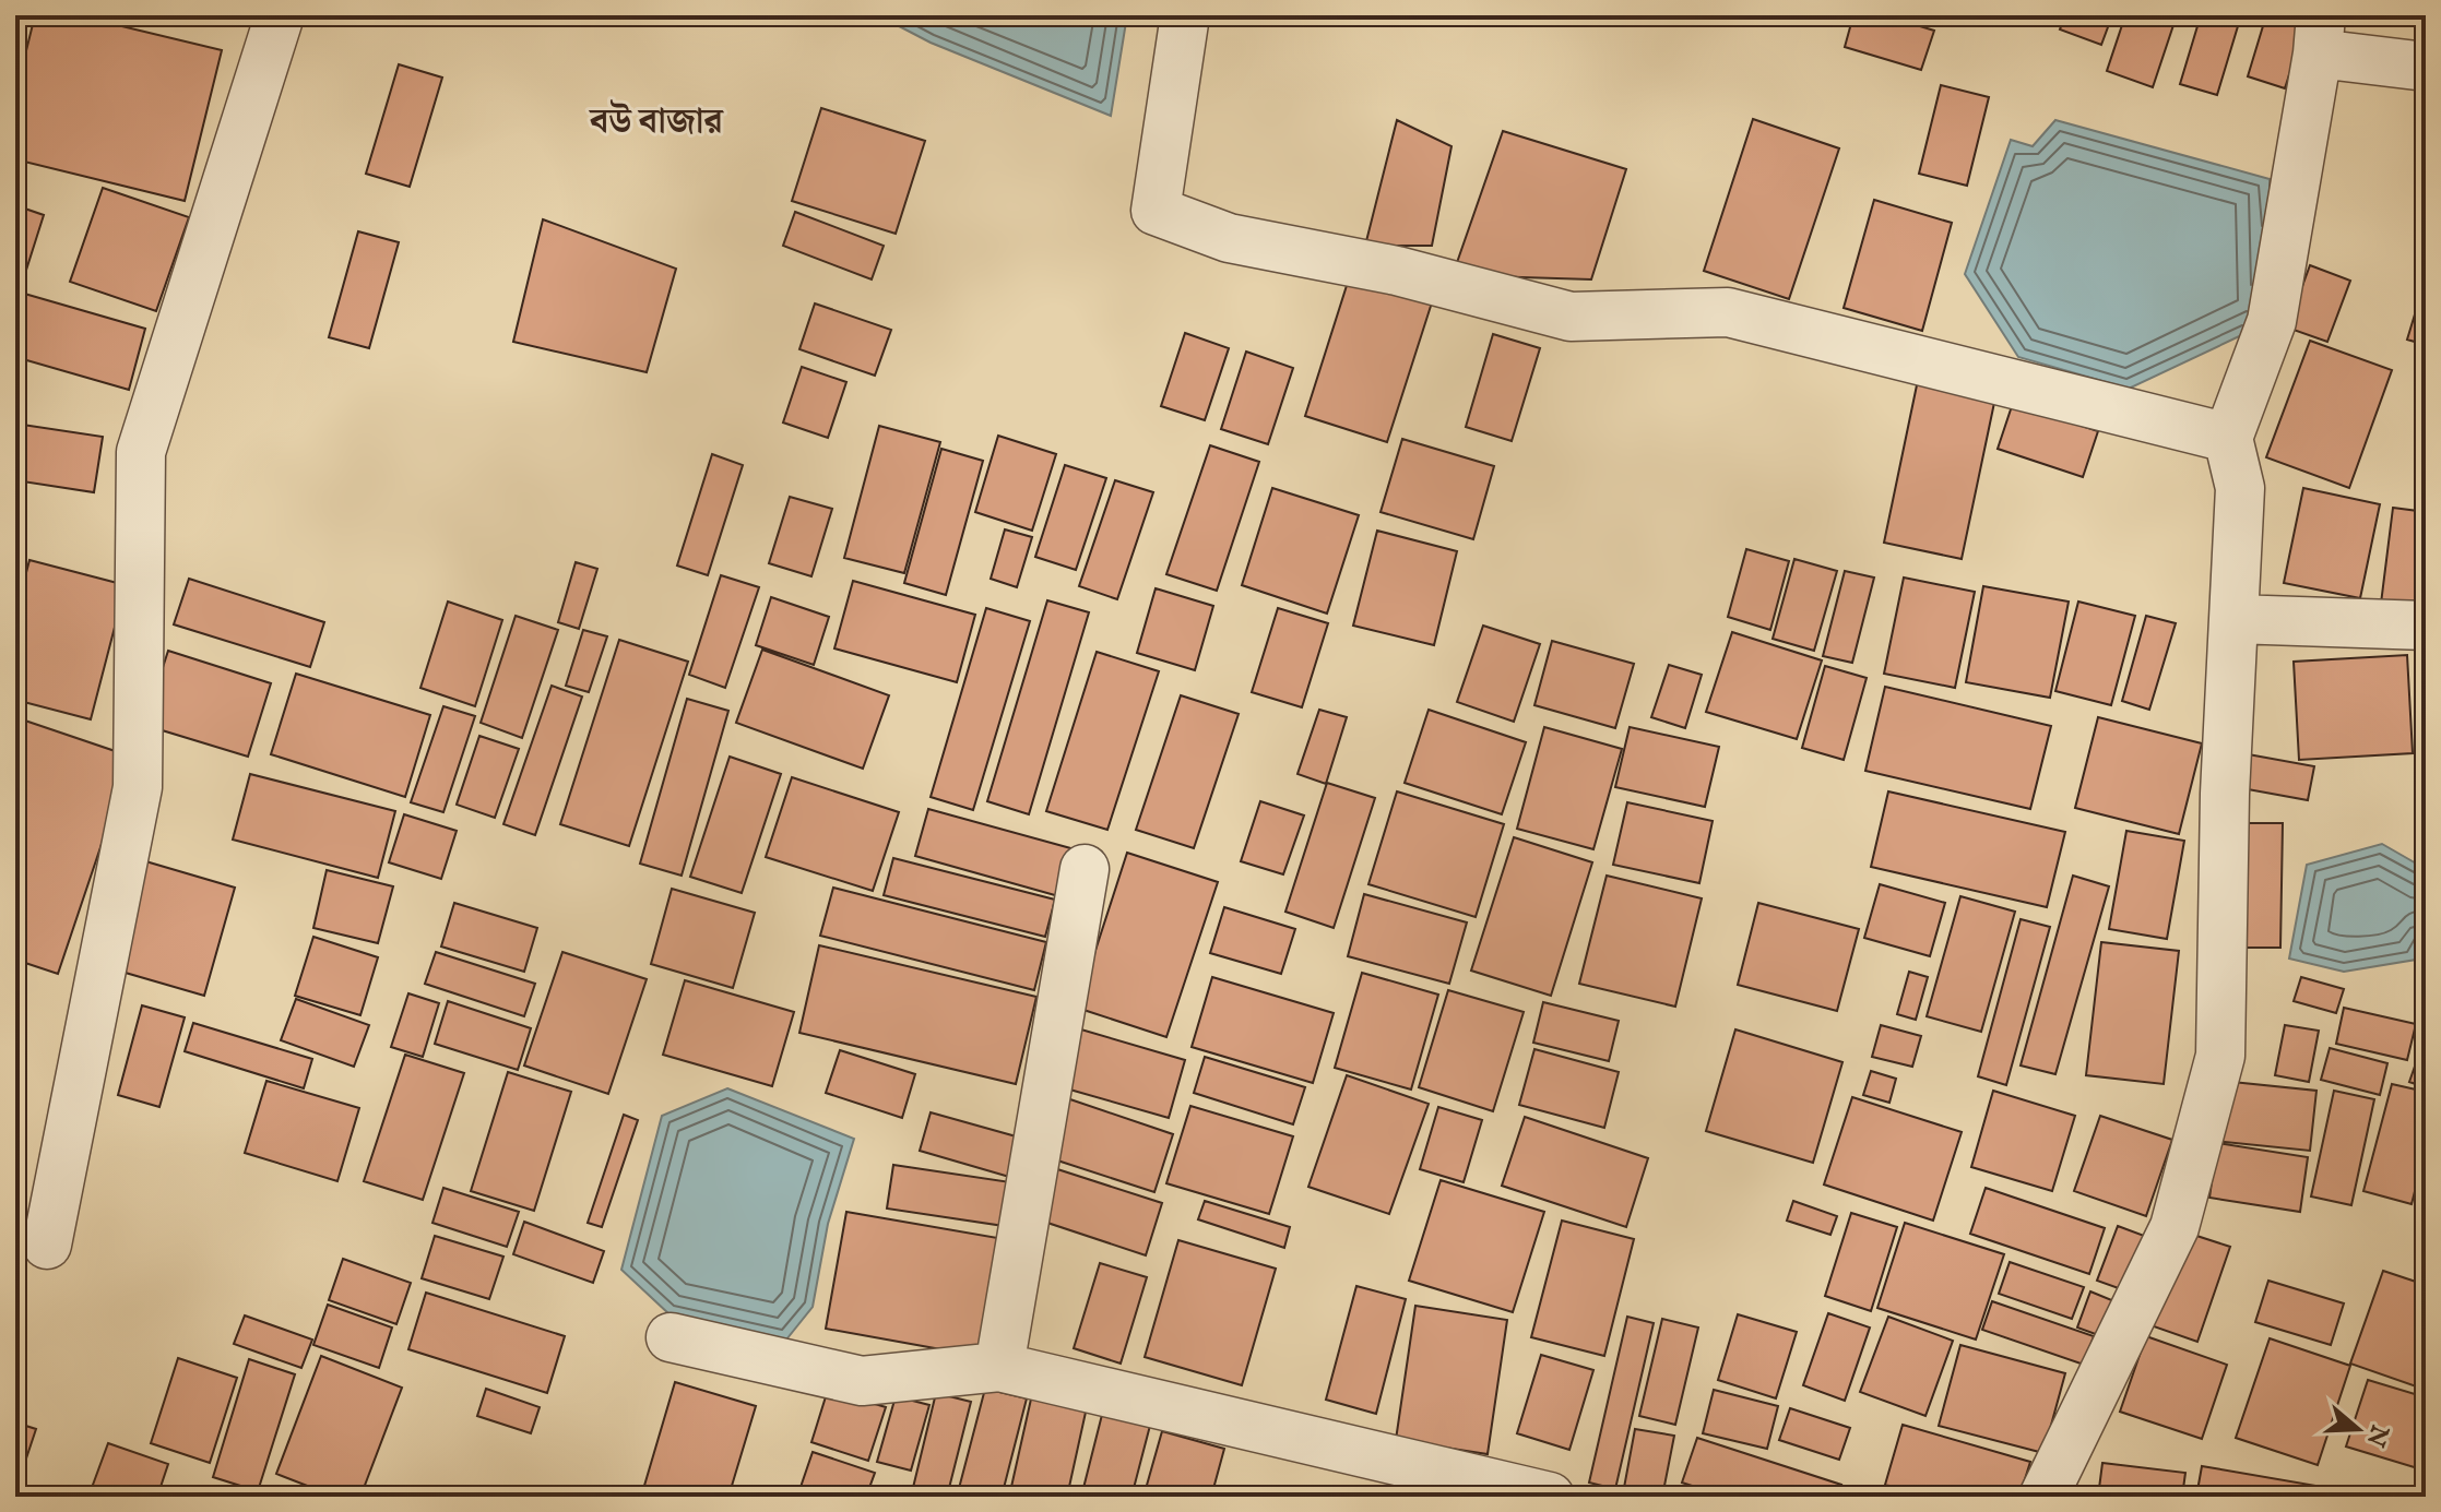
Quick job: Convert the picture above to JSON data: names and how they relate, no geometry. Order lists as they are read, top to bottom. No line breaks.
{"districts":["বউ বাজার"],"north":"right"}
